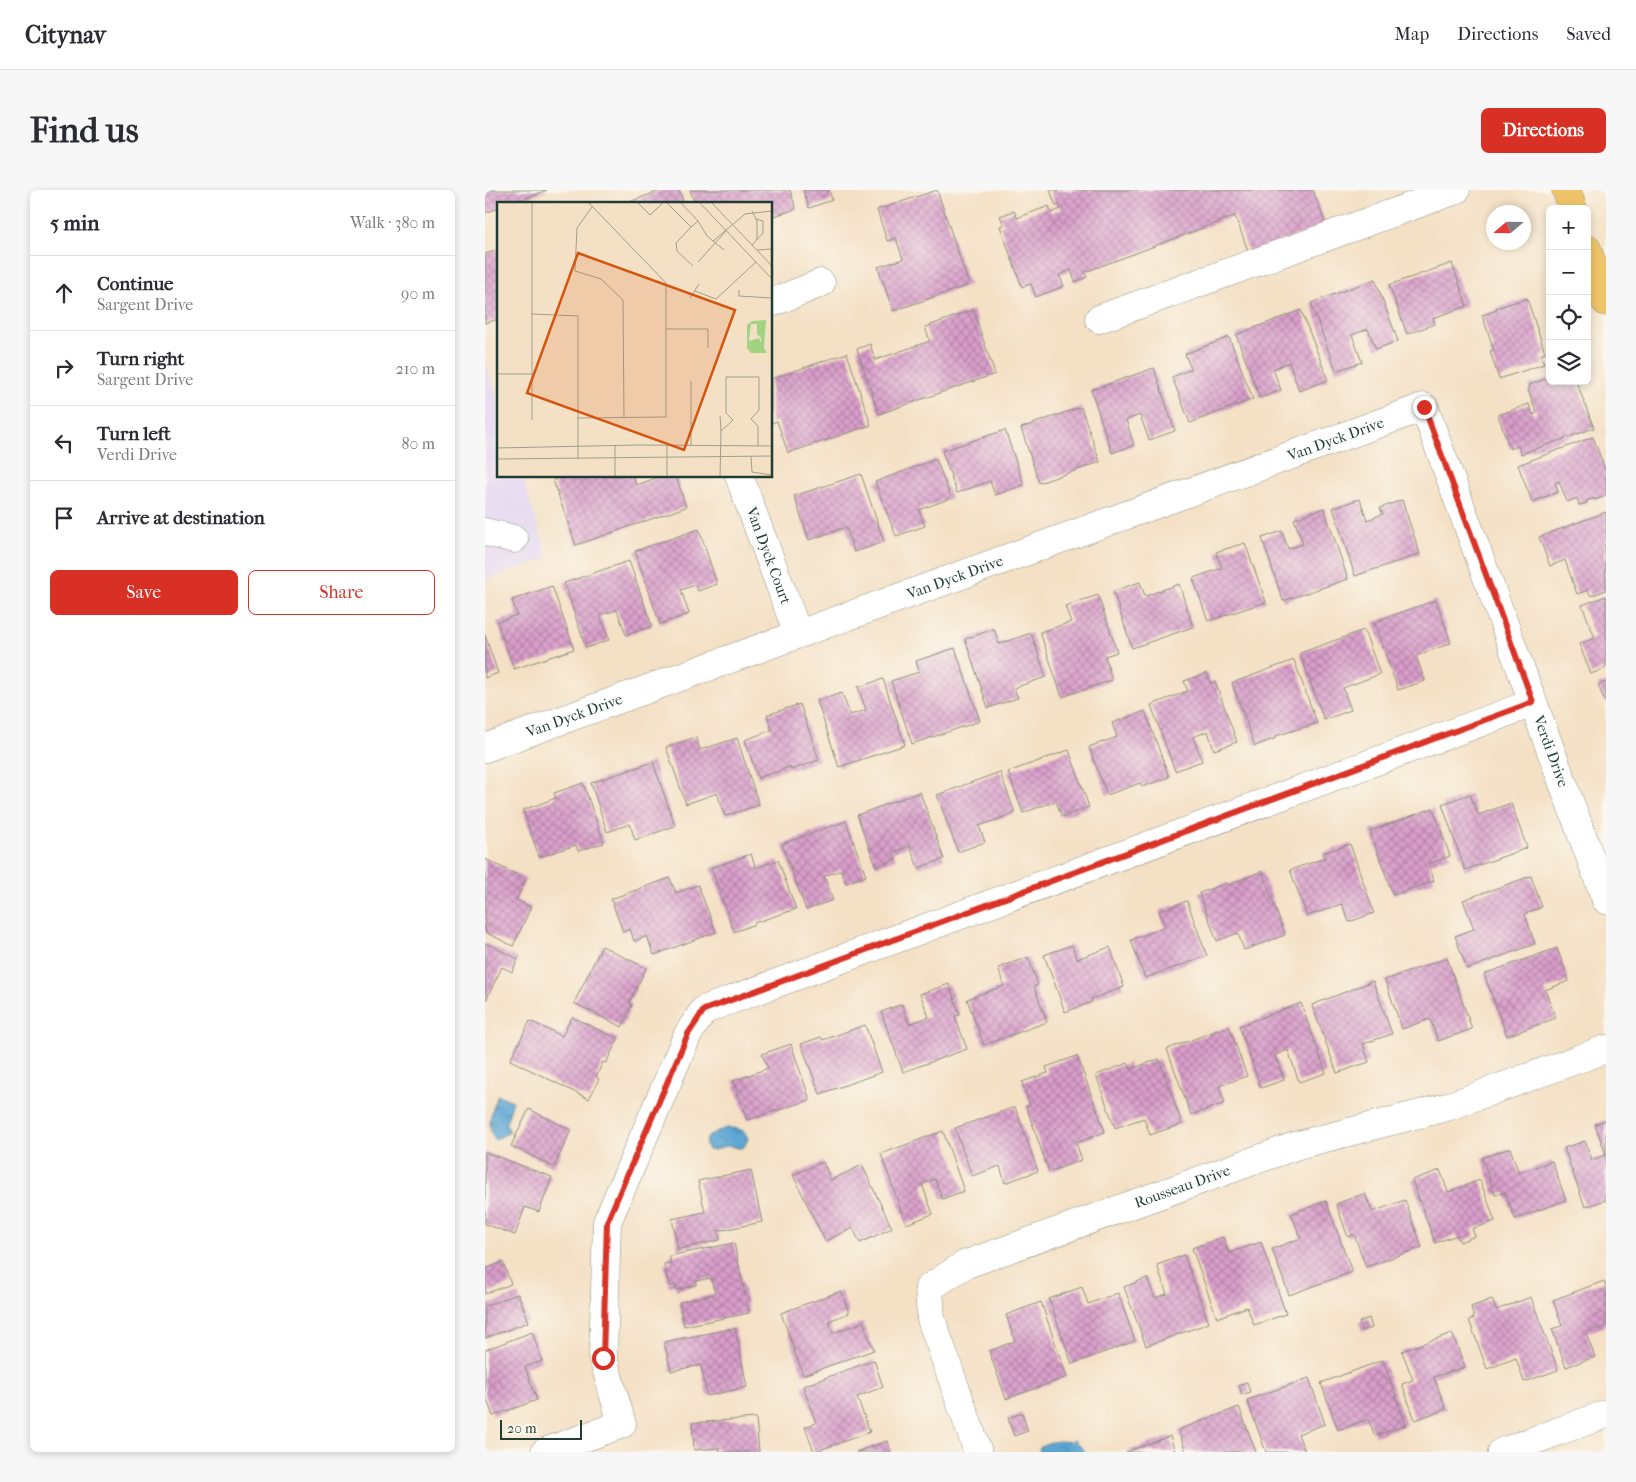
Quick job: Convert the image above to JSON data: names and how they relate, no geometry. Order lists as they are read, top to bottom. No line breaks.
{"streets":{"street":["Van Dyck Drive","Van Dyck Court","Verdi Drive","Rousseau Drive"]},"crossings":[["Van Dyck Drive","Van Dyck Court"],["Van Dyck Drive","Verdi Drive"]],"scale_bar":"20 m","north":"left","page":{"header":"Citynav","nav":["Map","Directions","Saved"],"buttons":["Directions",["Save","Share"]],"title":"Find us","heading":["5 min","Walk · 380 m"],"map_buttons":["+","−"],"list":[["Continue","Sargent Drive","90 m"],["Turn right","Sargent Drive","210 m"],["Turn left","Verdi Drive","80 m"],"Arrive at destination"],"scale":"20 m"}}
